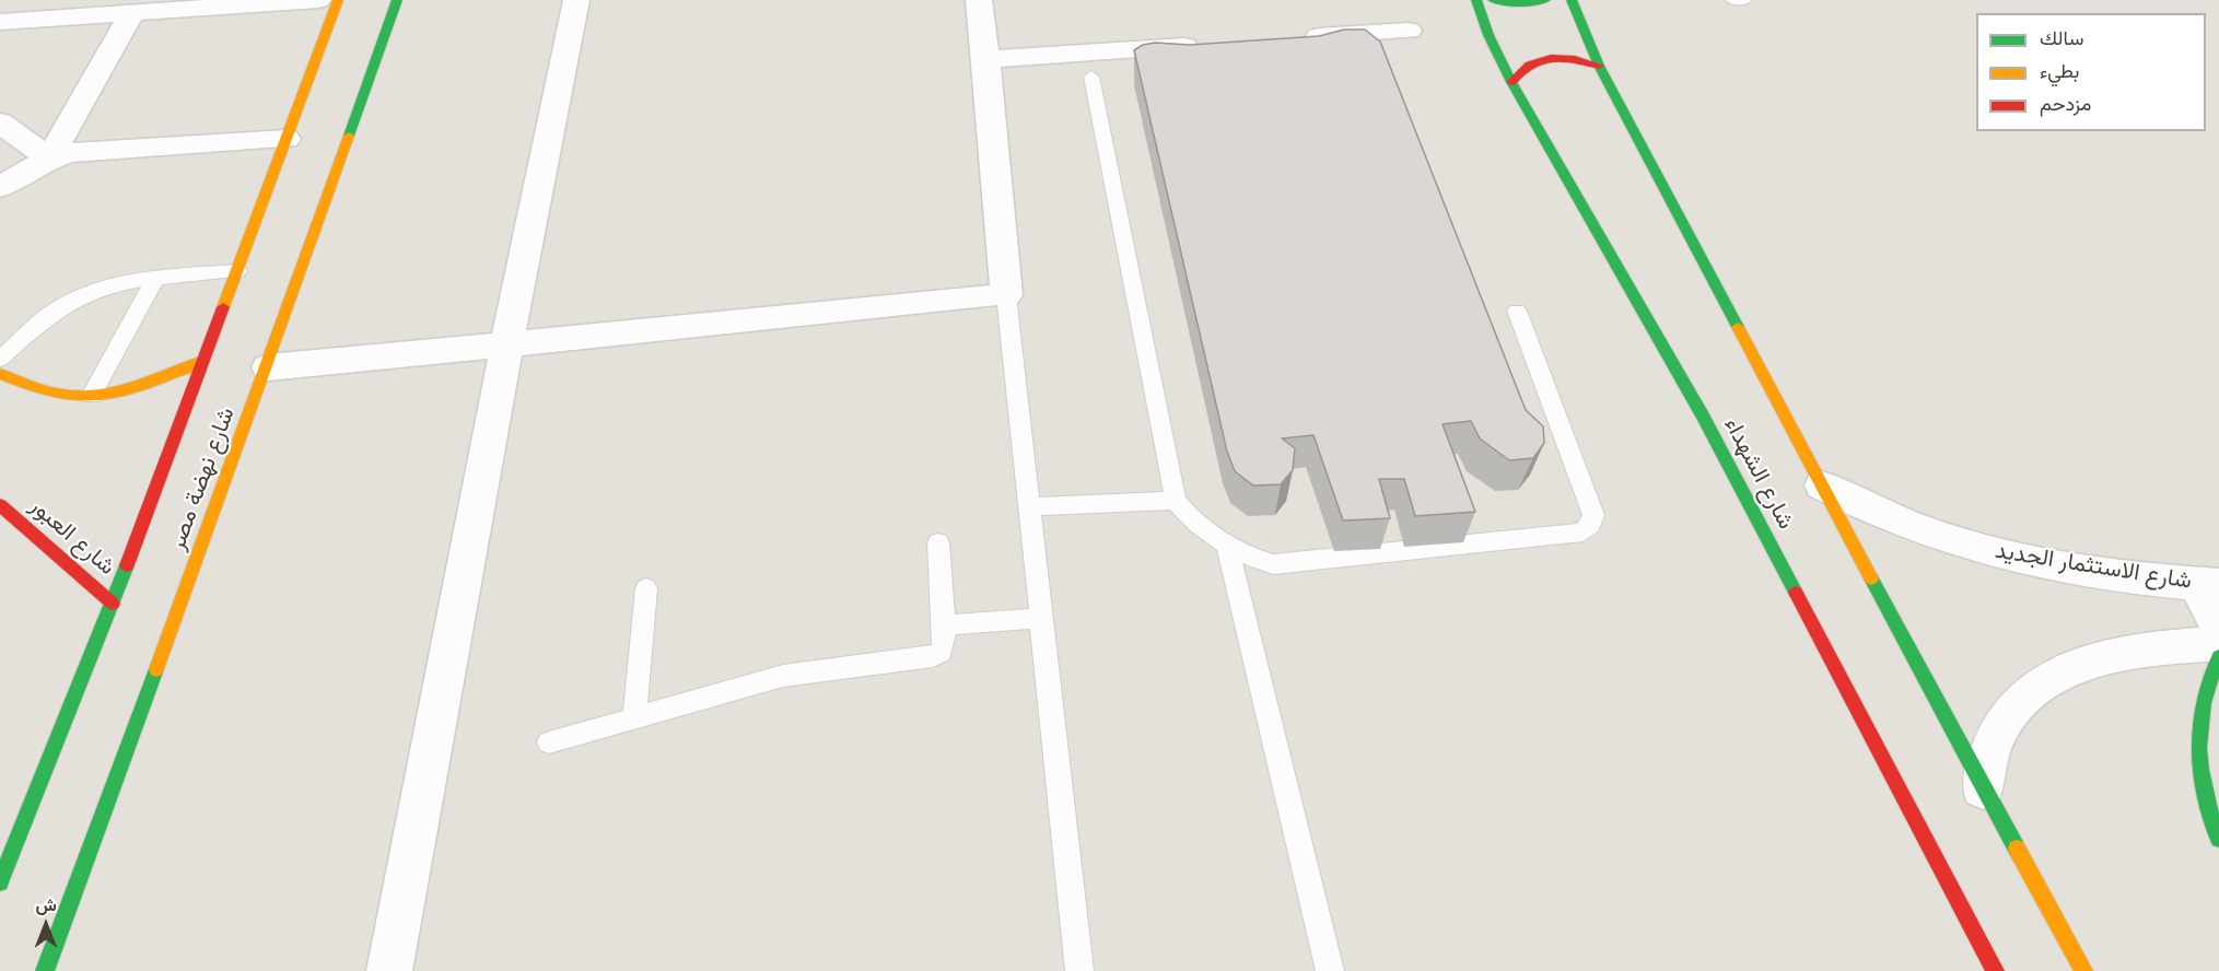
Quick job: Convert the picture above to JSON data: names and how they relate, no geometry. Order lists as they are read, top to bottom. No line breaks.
{"streets":{"main road":["شارع الشهداء","شارع نهضة مصر","شارع العبور"],"street":["شارع الاستثمار الجديد"]},"crossings":[["شارع نهضة مصر","شارع العبور"]],"legend":["سالك","بطيء","مزدحم"],"north":"top"}
